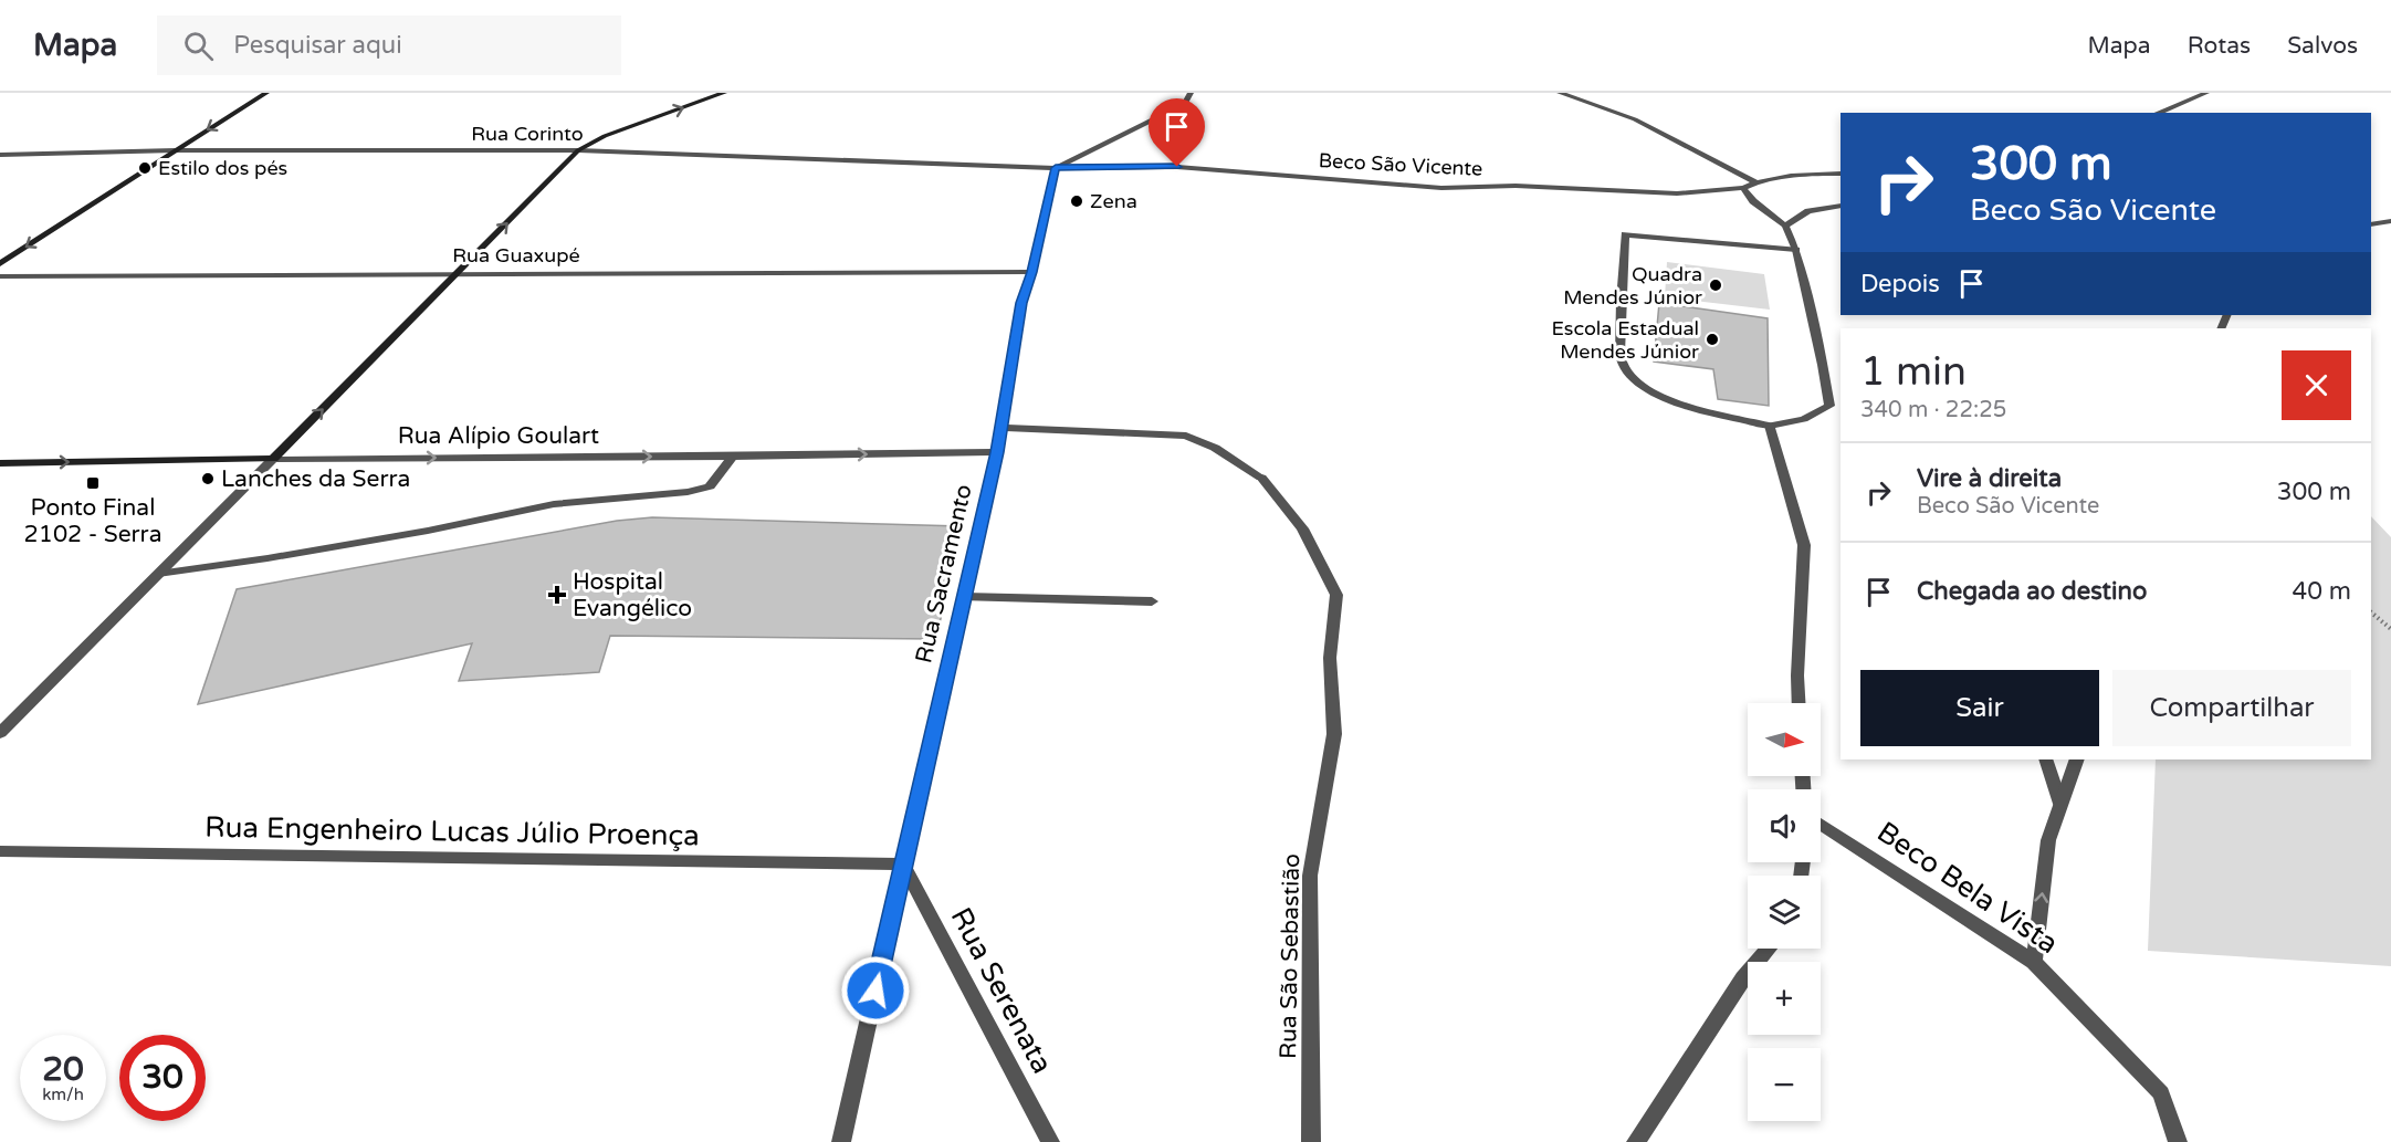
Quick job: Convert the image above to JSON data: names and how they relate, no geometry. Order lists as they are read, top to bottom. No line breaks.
{"streets":{"street":["Rua Corinto","Beco São Vicente","Rua Guaxupé","Rua Alípio Goulart","Rua Sacramento","Rua Engenheiro Lucas Júlio Proença","Beco Bela Vista","Rua São Sebastião","Rua Serenata"]},"crossings":[["Rua Corinto","Beco São Vicente"],["Rua Corinto","Rua Sacramento"],["Beco São Vicente","Rua Sacramento"],["Rua Guaxupé","Rua Sacramento"],["Rua Alípio Goulart","Rua Sacramento"],["Rua Sacramento","Rua Engenheiro Lucas Júlio Proença"],["Rua Sacramento","Rua São Sebastião"],["Rua Sacramento","Rua Serenata"],["Rua Engenheiro Lucas Júlio Proença","Rua Serenata"]],"places":{"other":["Estilo dos pés","Zena","Quadra Mendes Júnior","Escola Estadual Mendes Júnior","Lanches da Serra"],"transit":["Ponto Final 2102 - Serra"],"health":["Hospital Evangélico"]},"north":"right","page":{"header":"Mapa","search":"Pesquisar aqui","nav":["Mapa","Rotas","Salvos"],"turn":["300 m","Beco São Vicente"],"then":"Depois","heading":["1 min","340 m · 22:25"],"list":[{"name":"Vire à direita","note":"Beco São Vicente","value":"300 m"},{"name":"Chegada ao destino","value":"40 m"}],"buttons":["Sair","Compartilhar"],"map_buttons":["+","−"],"speed":"20 km/h","limit":"30"}}
